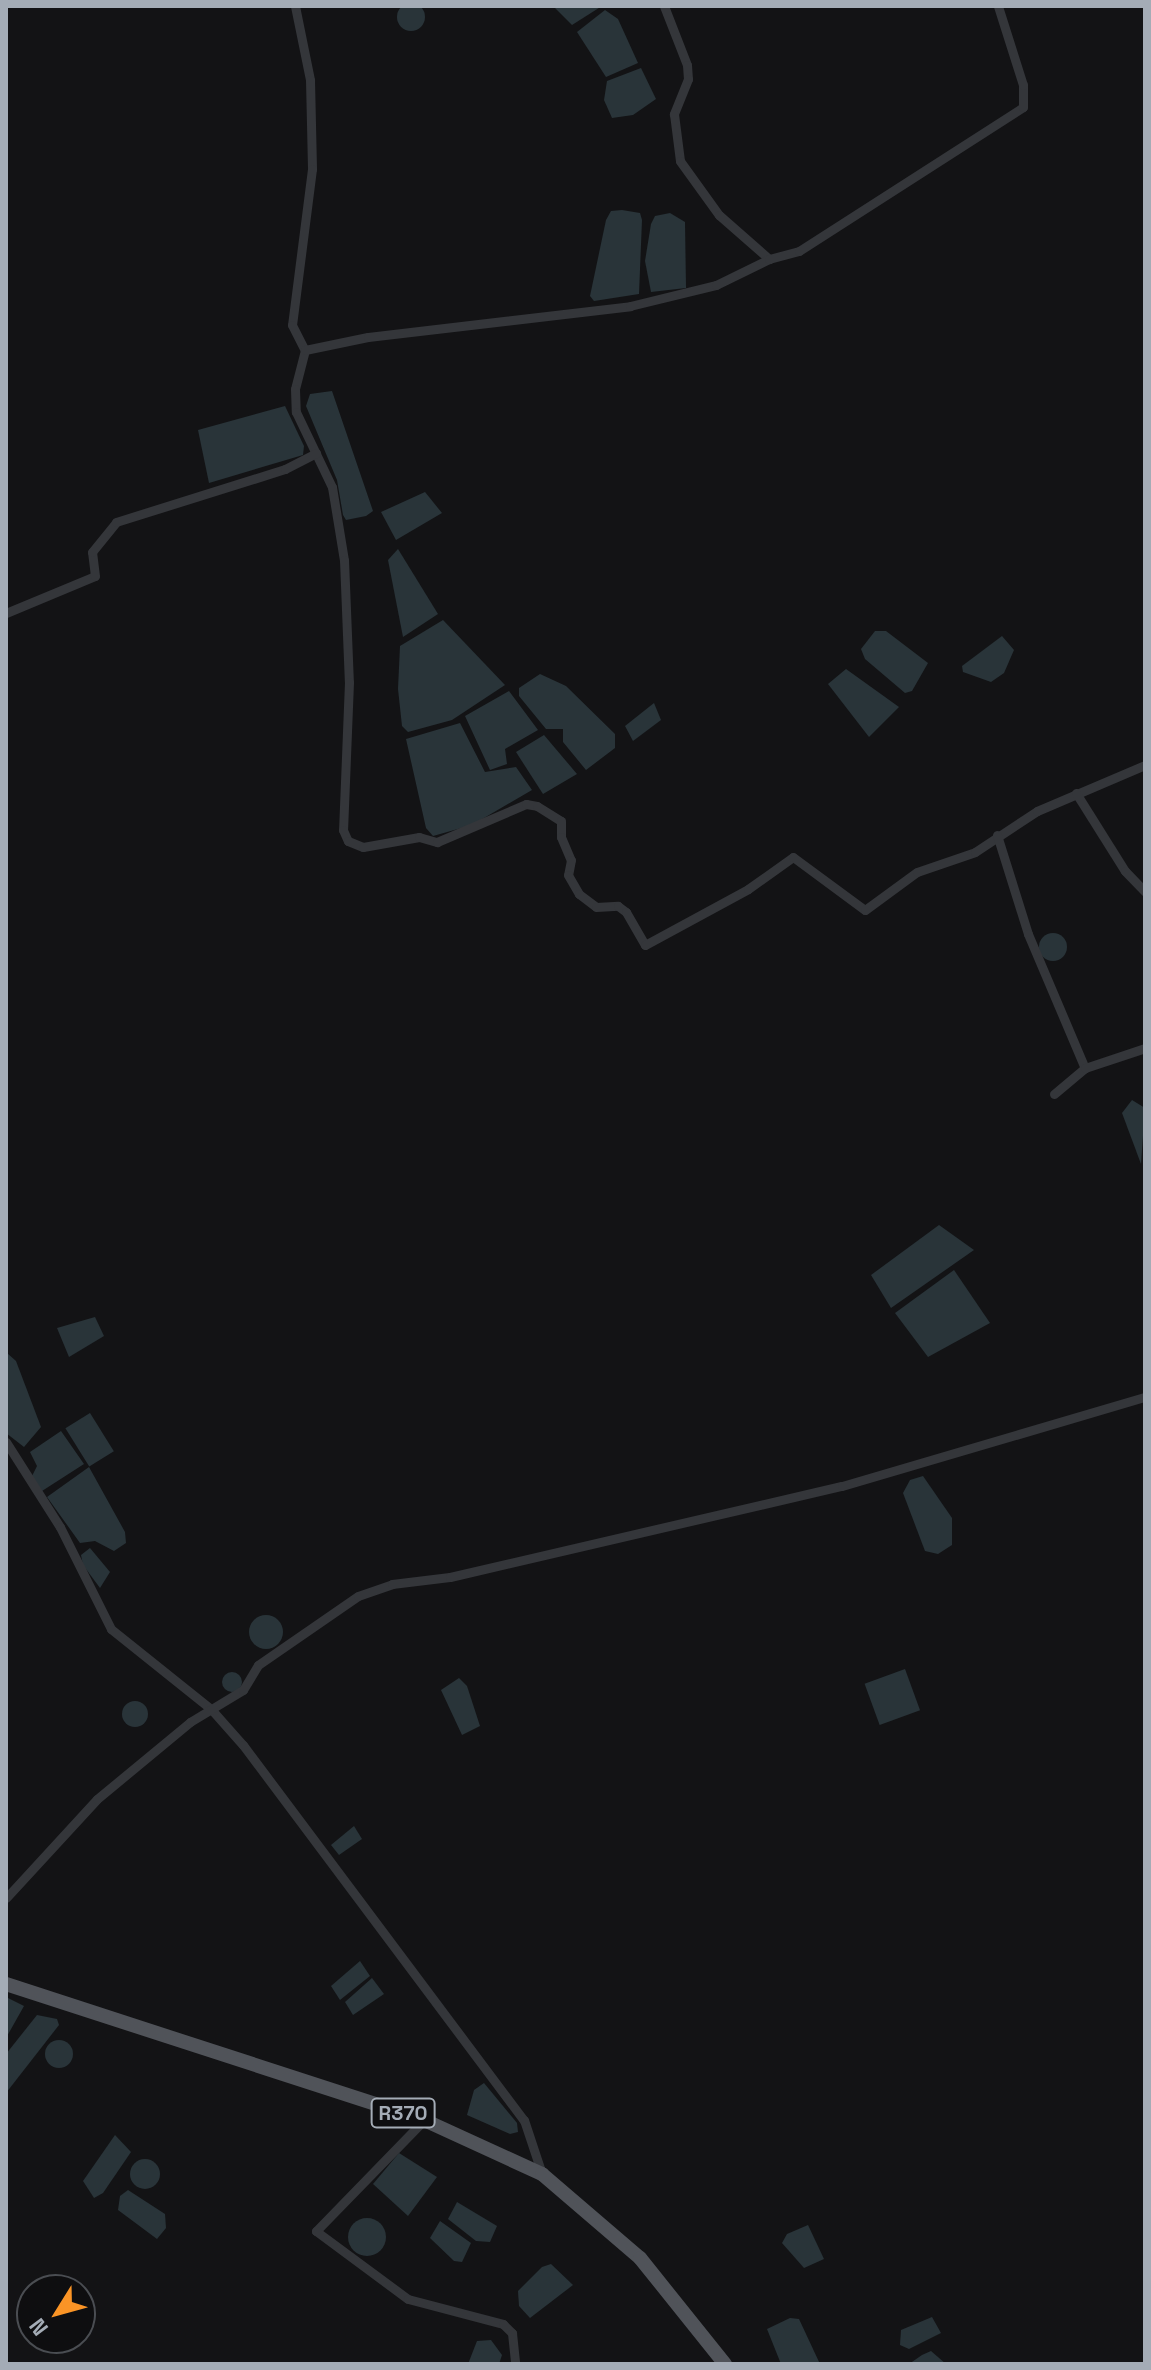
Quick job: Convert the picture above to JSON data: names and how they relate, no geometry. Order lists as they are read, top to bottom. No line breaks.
{"streets":{"main road":["R370"]},"north":"bottom left"}
